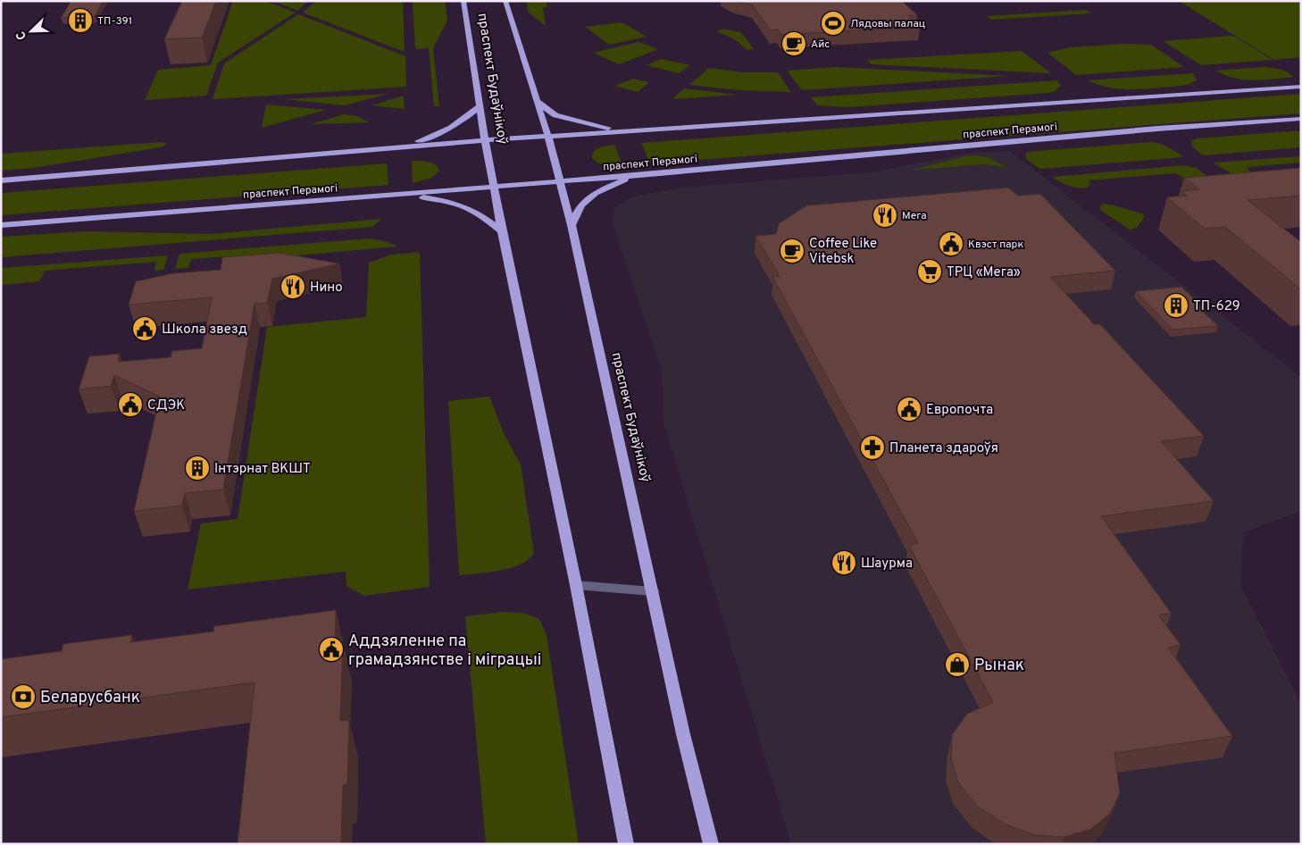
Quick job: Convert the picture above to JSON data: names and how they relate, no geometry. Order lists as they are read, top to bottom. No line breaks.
{"streets":{"main road":["праспект Будаўнікоў","праспект Перамогі"]},"crossings":[["праспект Будаўнікоў","праспект Перамогі"]],"places":{"building":["ТП-391","ТП-629","Інтэрнат ВКШТ"],"sports":["Лядовы палац"],"cafe":["Айс","Coffee Like Vitebsk"],"restaurant":["Мега","Нино","Шаурма"],"public building":["Квэст парк","Школа звезд","СДЭК","Европочта","Аддзяленне па грамадзянстве і міграцыі"],"supermarket":["ТРЦ «Мега»"],"pharmacy":["Планета здароўя"],"shop":["Рынак"],"bank":["Беларусбанк"]},"north":"bottom left"}
